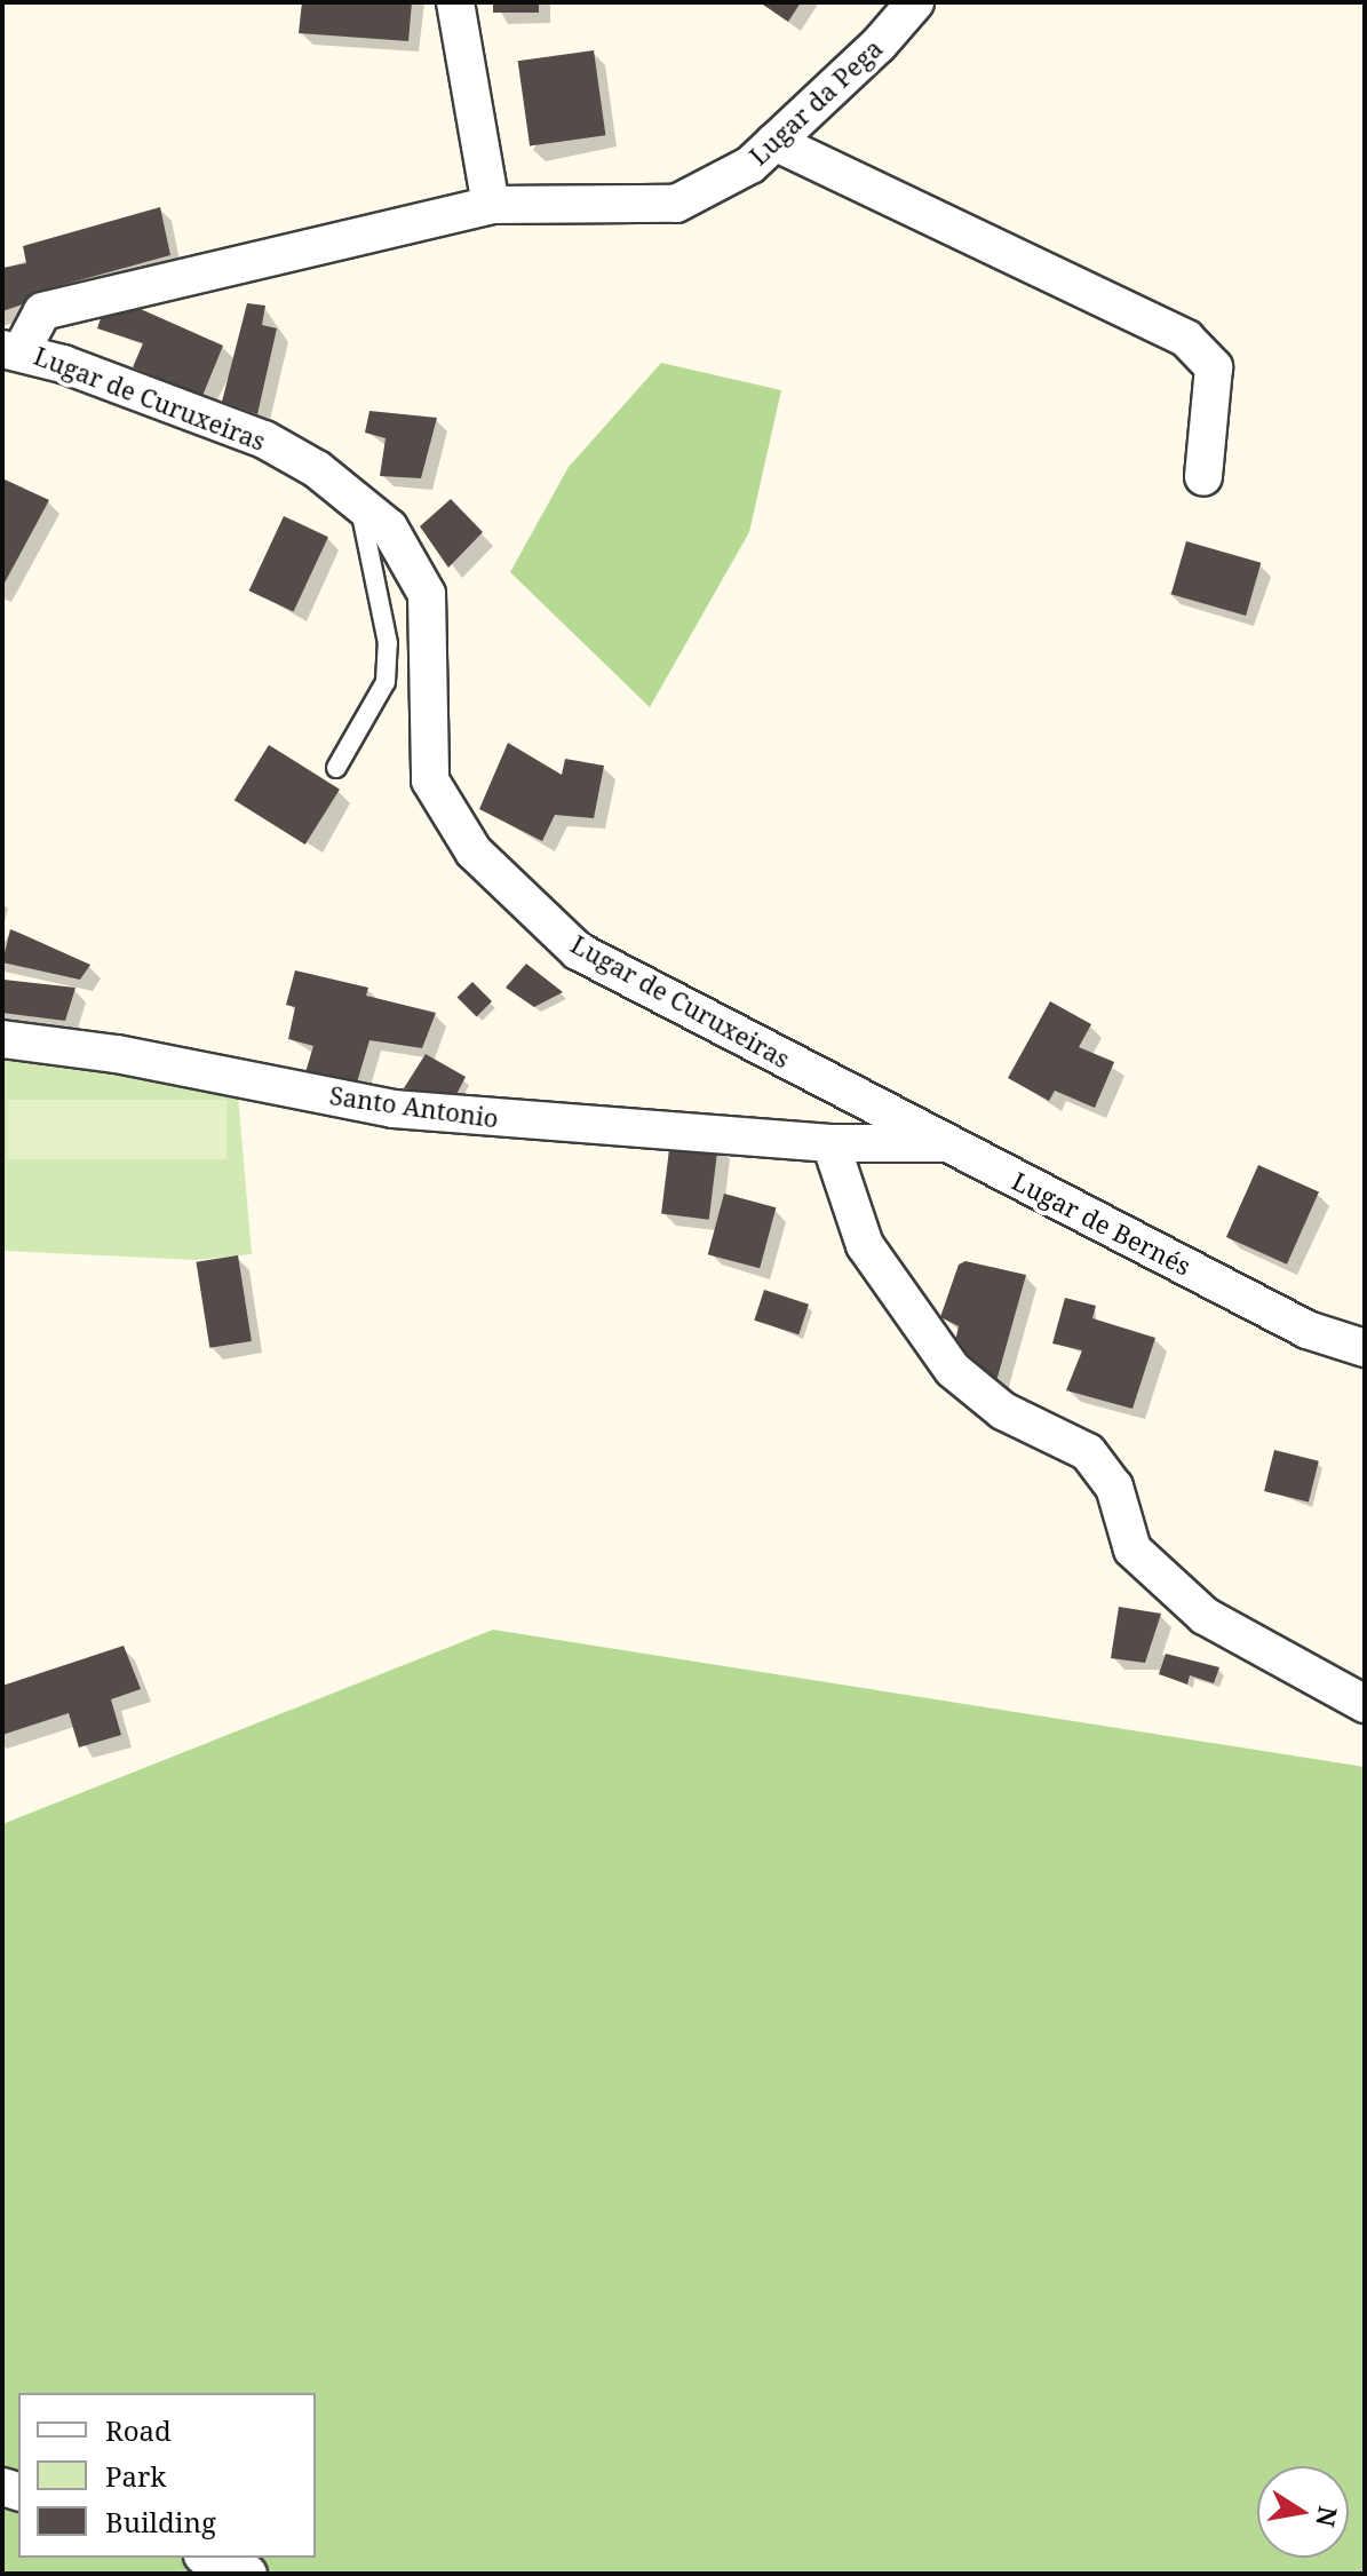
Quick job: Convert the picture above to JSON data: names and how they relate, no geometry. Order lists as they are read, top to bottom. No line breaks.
{"streets":{"street":["Lugar da Pega","Lugar de Curuxeiras","Santo Antonio","Lugar de Bernés"]},"crossings":[["Lugar da Pega","Lugar de Curuxeiras"],["Lugar de Curuxeiras","Lugar de Bernés"],["Santo Antonio","Lugar de Bernés"]],"legend":["Road","Park","Building"],"north":"right"}
